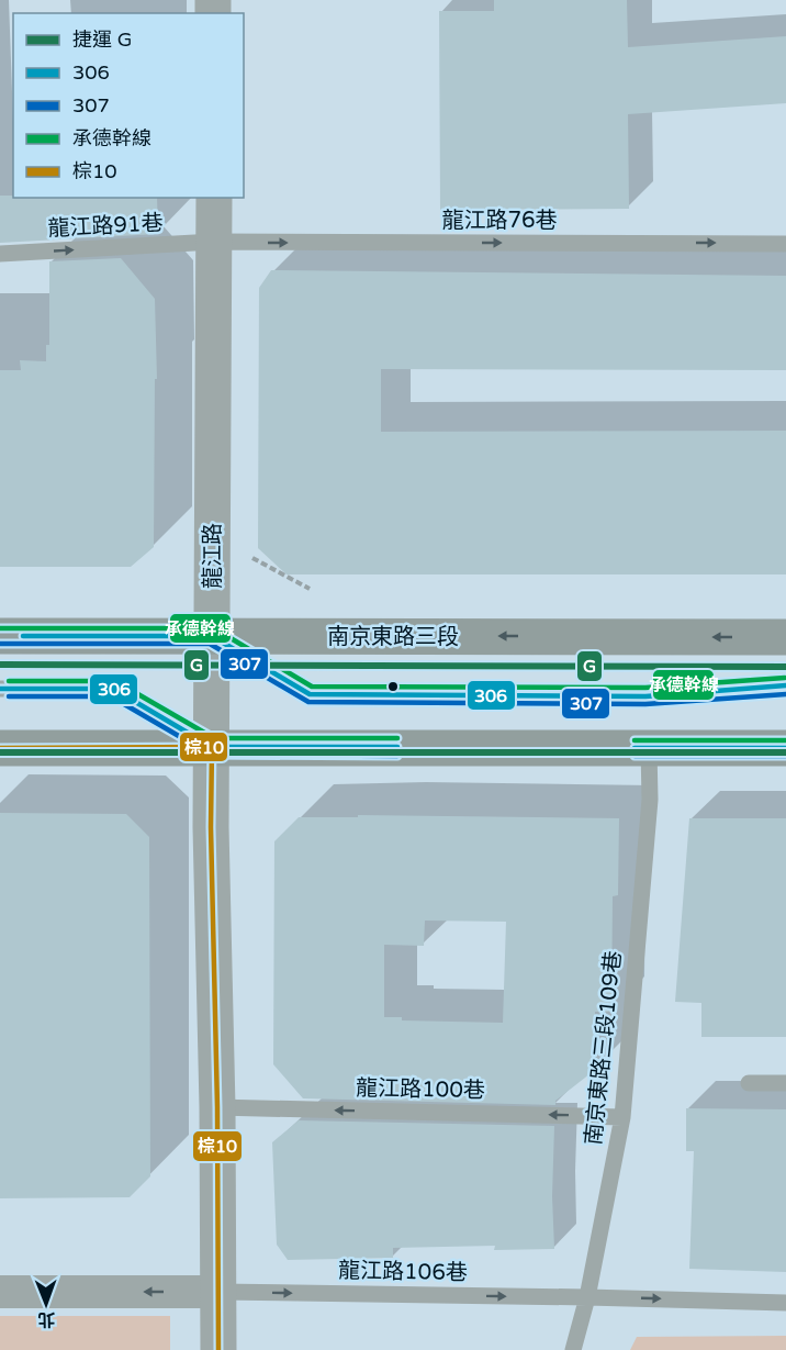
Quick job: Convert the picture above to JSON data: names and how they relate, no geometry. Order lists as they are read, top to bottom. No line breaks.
{"streets":{"main road":["南京東路三段"],"street":["龍江路"],"lane":["龍江路76巷","龍江路91巷","南京東路三段109巷","龍江路100巷","龍江路106巷"]},"crossings":[["龍江路76巷","龍江路91巷"],["龍江路76巷","龍江路"],["龍江路91巷","龍江路"],["龍江路","南京東路三段"],["龍江路","龍江路100巷"],["龍江路","龍江路106巷"],["南京東路三段109巷","龍江路100巷"],["南京東路三段109巷","龍江路106巷"]],"one_way":["龍江路76巷","龍江路91巷","龍江路100巷","龍江路106巷"],"lines":["transit line 承德幹線","transit line 306","transit line 307","metro line G","transit line 棕10"],"legend":["捷運 G","306","307","承德幹線","棕10"],"north":"bottom"}
